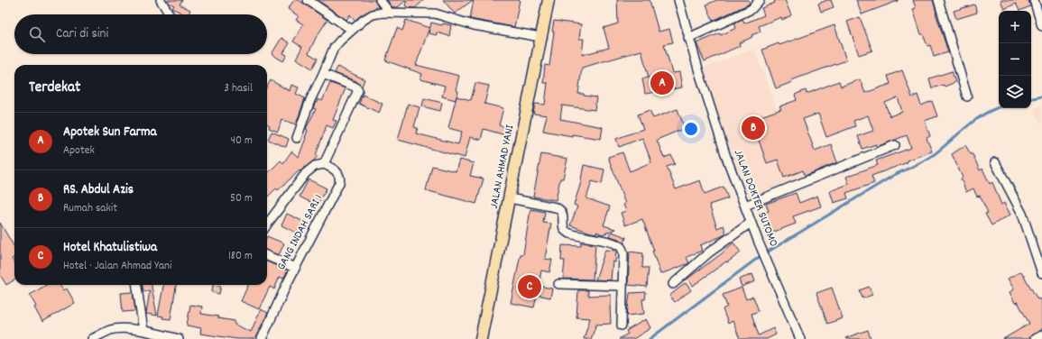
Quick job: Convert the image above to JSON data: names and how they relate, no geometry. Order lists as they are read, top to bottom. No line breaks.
{"streets":{"main road":["JALAN AHMAD YANI"],"street":["JALAN DOKTER SUTOMO","GANG INDAH SARI 1"]},"page":{"map_buttons":["+","−"],"search":"Cari di sini","heading":["Terdekat","3 hasil"],"pins":["A","B","C"],"list":[{"mark":"A","name":"Apotek Sun Farma","note":"Apotek","value":"40 m"},{"mark":"B","name":"RS. Abdul Azis","note":"Rumah sakit","value":"50 m"},{"mark":"C","name":"Hotel Khatulistiwa","note":"Hotel · Jalan Ahmad Yani","value":"180 m"}]}}
